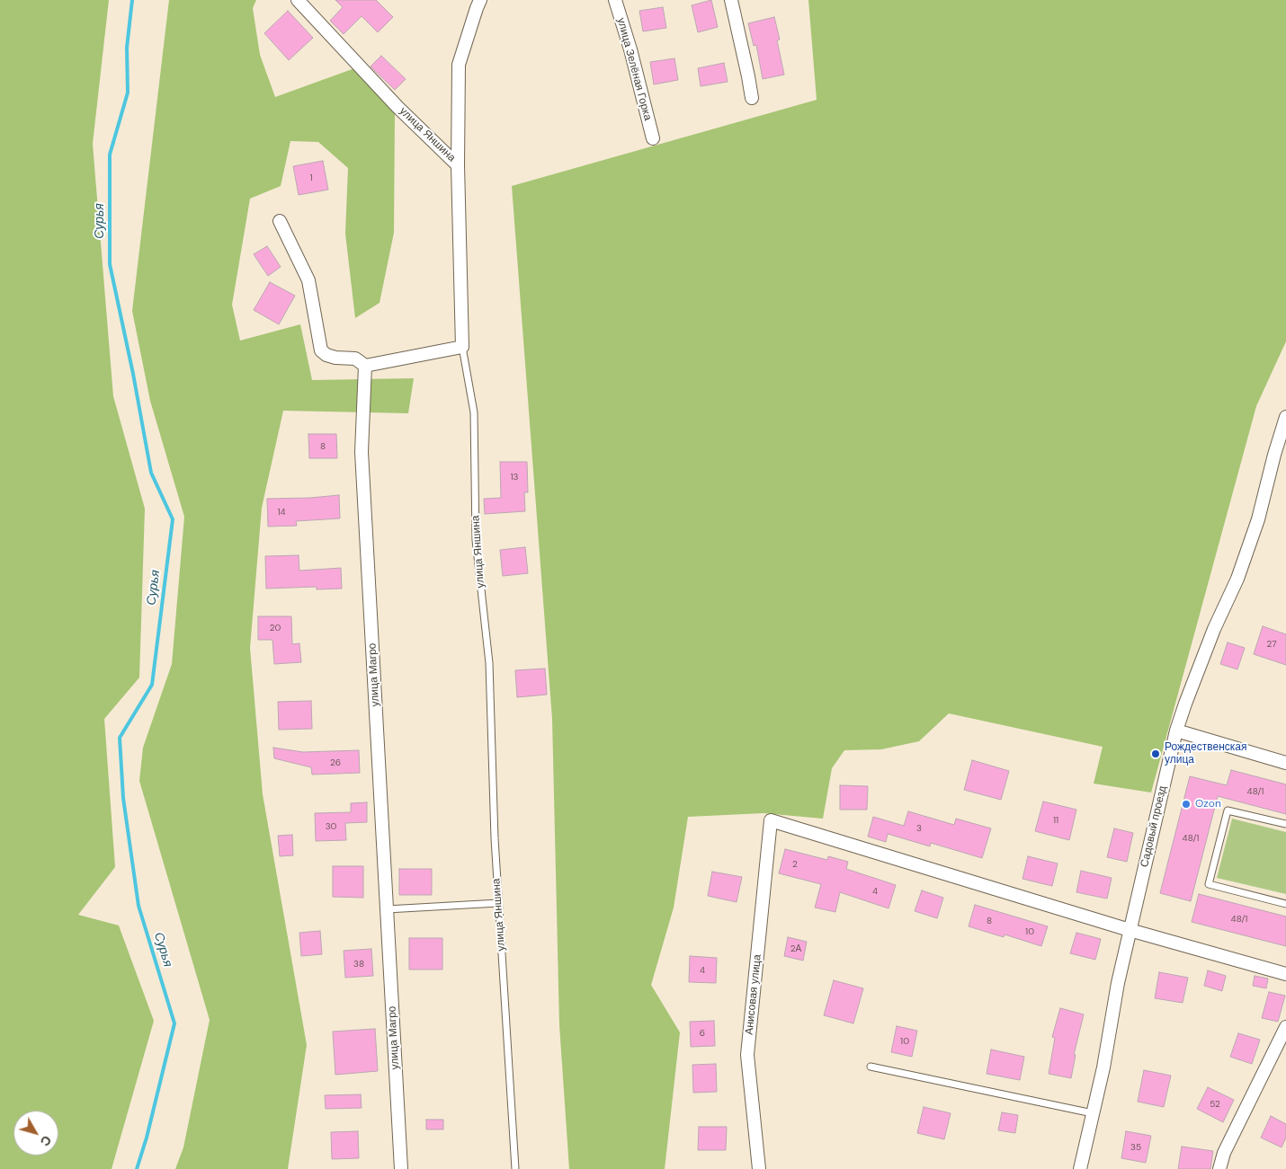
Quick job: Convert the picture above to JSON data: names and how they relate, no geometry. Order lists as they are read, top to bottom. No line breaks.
{"streets":{"street":["улица Зелёная Горка","улица Яншина","улица Магро","Садовый проезд","Анисовая улица"]},"crossings":[["Садовый проезд","Анисовая улица"]],"water":["Сурья"],"places":["Рождественская улица","Ozon"],"house_numbers":["1","8","13","14","20","27","26","48/1","11","30","3","48/1","2","4","48/1","8","10","2А","38","4","6","10","52","35"],"north":"bottom right"}
